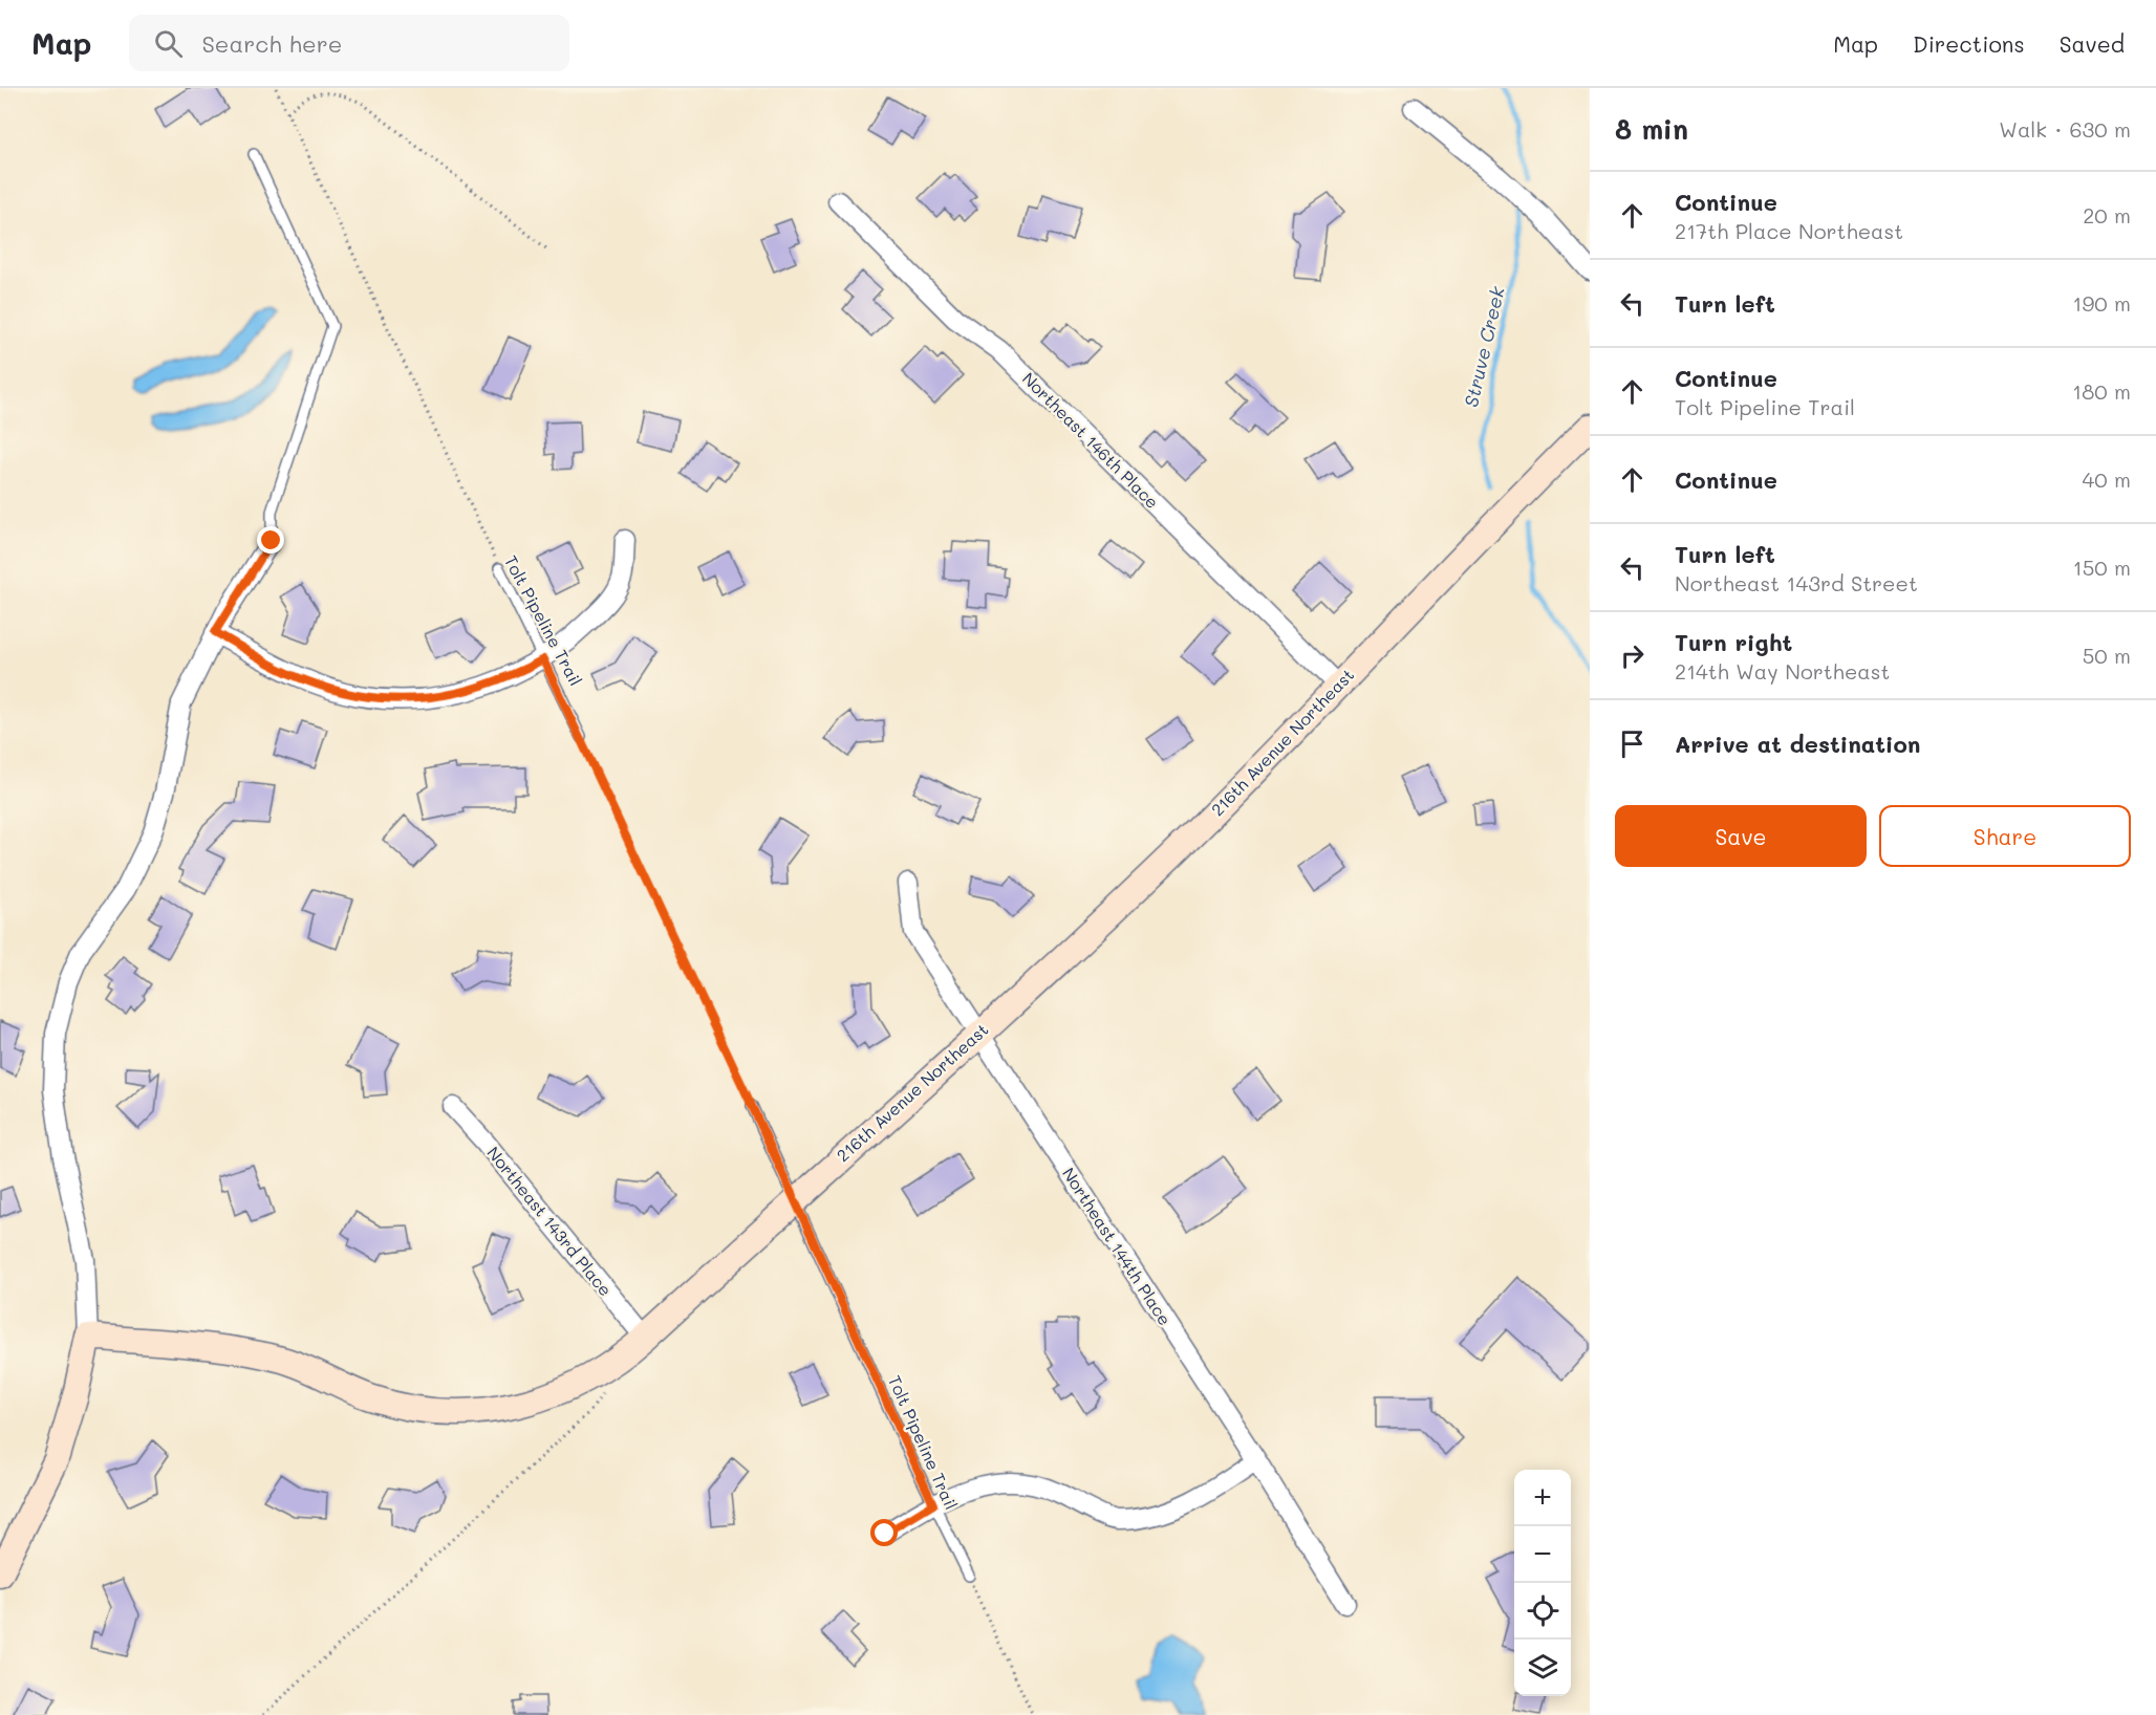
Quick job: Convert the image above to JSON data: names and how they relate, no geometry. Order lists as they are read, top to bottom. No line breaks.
{"streets":{"street":["Northeast 146th Place","216th Avenue Northeast","Northeast 143rd Place","Northeast 144th Place"],"path":["Tolt Pipeline Trail"]},"crossings":[["Northeast 146th Place","216th Avenue Northeast"],["216th Avenue Northeast","Northeast 143rd Place"],["216th Avenue Northeast","Northeast 144th Place"]],"water":["Struve Creek"],"page":{"header":"Map","search":"Search here","nav":["Map","Directions","Saved"],"heading":["8 min","Walk · 630 m"],"list":[["Continue","217th Place Northeast","20 m"],["Turn left","190 m"],["Continue","Tolt Pipeline Trail","180 m"],["Continue","40 m"],["Turn left","Northeast 143rd Street","150 m"],["Turn right","214th Way Northeast","50 m"],"Arrive at destination"],"buttons":["Save","Share"],"map_buttons":["+","−"]}}
